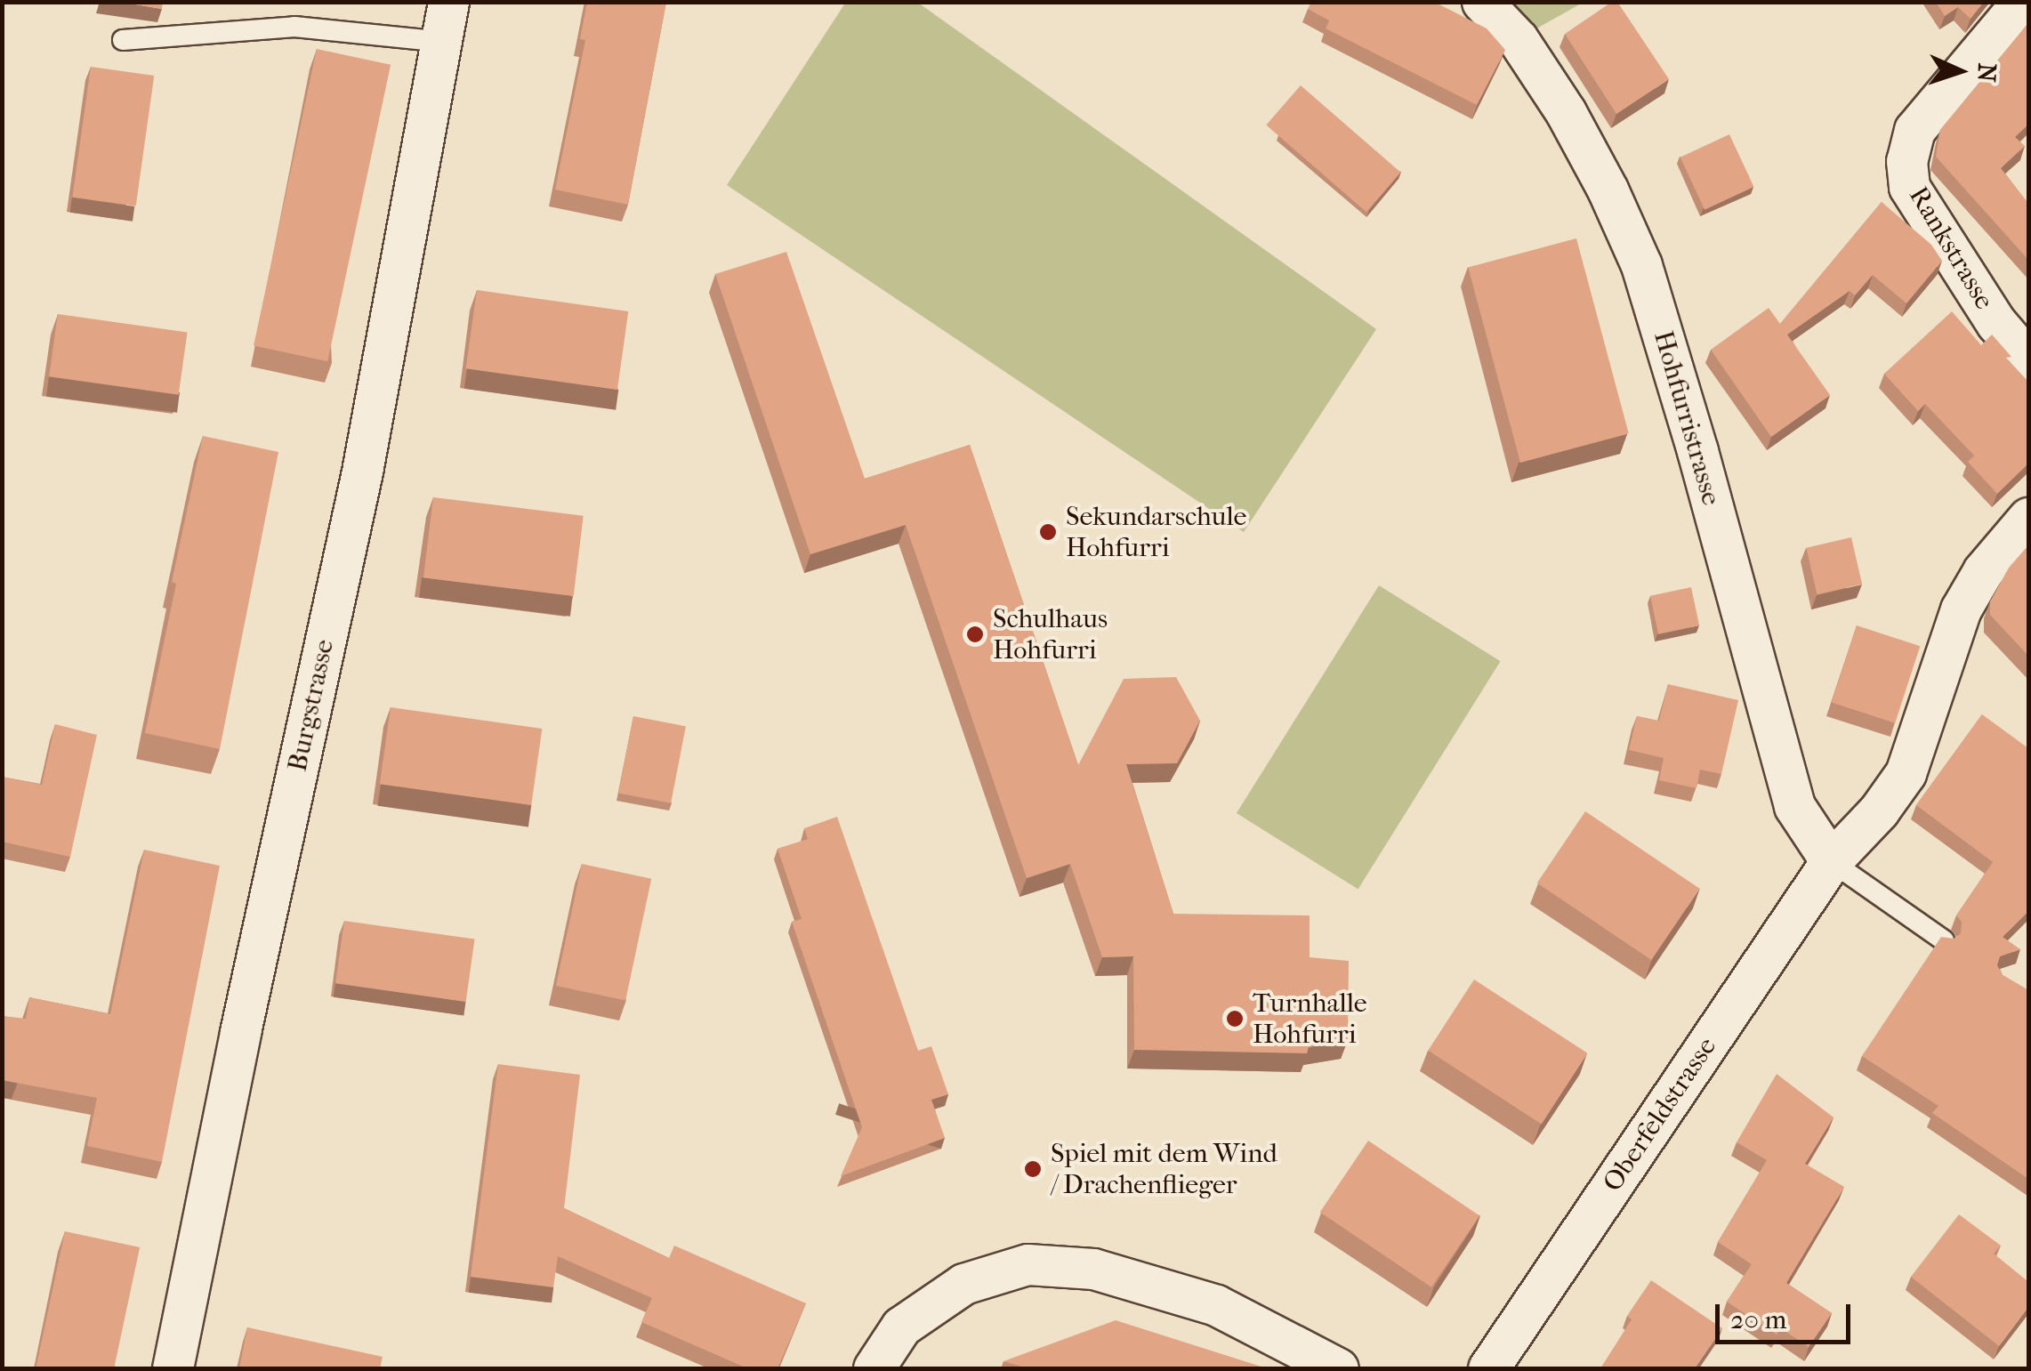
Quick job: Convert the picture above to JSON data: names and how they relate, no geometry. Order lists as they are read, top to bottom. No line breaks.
{"streets":{"street":["Rankstrasse","Hohfurristrasse","Burgstrasse","Oberfeldstrasse"]},"crossings":[["Hohfurristrasse","Oberfeldstrasse"]],"places":["Sekundarschule Hohfurri","Schulhaus Hohfurri","Turnhalle Hohfurri","Spiel mit dem Wind / Drachenflieger"],"scale_bar":"20 m","north":"right"}
